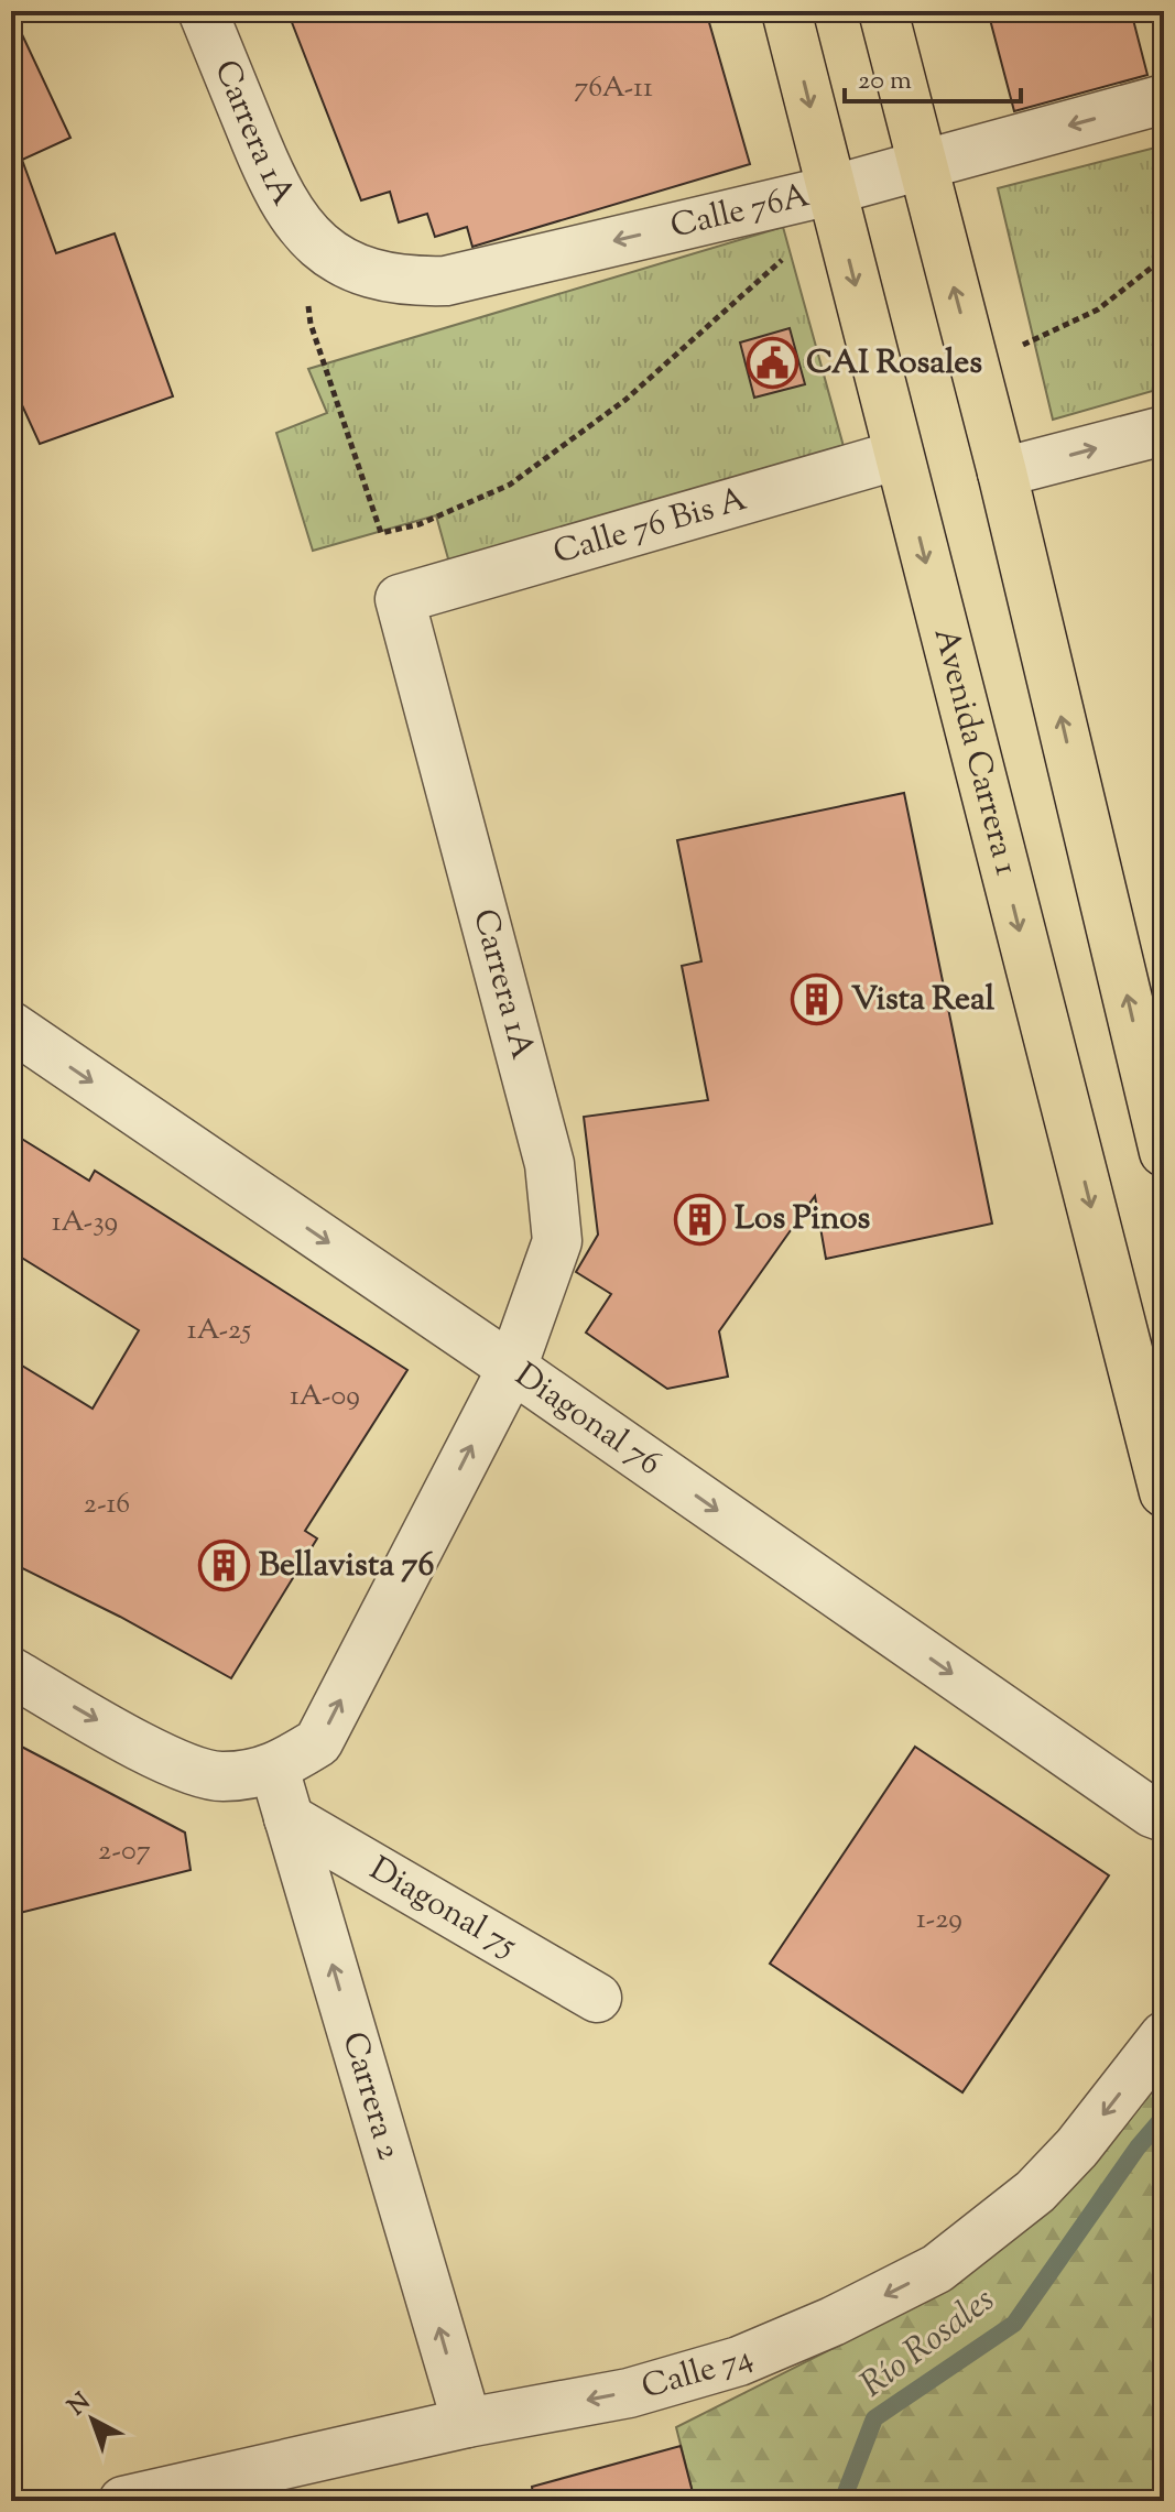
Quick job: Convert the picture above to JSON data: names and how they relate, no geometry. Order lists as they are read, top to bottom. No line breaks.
{"streets":{"main road":["Avenida Carrera 1"],"street":["Carrera 1A","Calle 76A","Calle 76 Bis A","Diagonal 76","Diagonal 75","Carrera 2","Calle 74"]},"crossings":[["Carrera 1A","Calle 76A"],["Carrera 1A","Calle 76 Bis A"],["Carrera 1A","Diagonal 76"],["Carrera 1A","Carrera 2"],["Calle 76A","Avenida Carrera 1"],["Calle 76 Bis A","Avenida Carrera 1"],["Diagonal 75","Carrera 2"],["Carrera 2","Calle 74"]],"one_way":["Calle 76A","Diagonal 76","Carrera 2","Calle 74"],"water":["Río Rosales"],"places":{"public building":["CAI Rosales"],"building":["Vista Real","Los Pinos","Bellavista 76"]},"house_numbers":["76A-11","1A-39","1A-25","1A-09","2-16","2-07","1-29"],"scale_bar":"20 m","north":"top left"}
